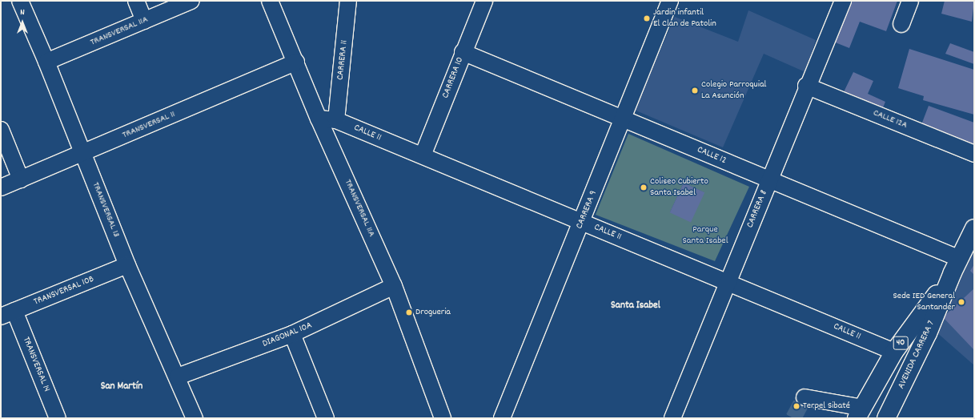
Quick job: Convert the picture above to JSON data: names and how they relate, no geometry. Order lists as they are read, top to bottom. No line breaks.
{"streets":{"main road":["40","AVENIDA CARRERA 7"],"street":["TRANSVERSAL 11A","CARRERA 11","CARRERA 10","CALLE 12A","TRANSVERSAL 11","CALLE 11","CALLE 12","CARRERA 8","TRANSVERSAL 13","CARRERA 9","TRANSVERSAL 10B","DIAGONAL 10A","TRANSVERSAL 14"]},"crossings":[["TRANSVERSAL 11A","TRANSVERSAL 11"],["TRANSVERSAL 11A","CALLE 11"],["TRANSVERSAL 11A","TRANSVERSAL 13"],["TRANSVERSAL 11A","DIAGONAL 10A"],["CARRERA 11","CALLE 11"],["CARRERA 10","CALLE 11"],["CARRERA 10","CALLE 12"],["CALLE 12A","CARRERA 8"],["TRANSVERSAL 11","TRANSVERSAL 13"],["CALLE 11","CARRERA 8"],["CALLE 11","CARRERA 9"],["CALLE 11","AVENIDA CARRERA 7"],["CALLE 12","CARRERA 8"],["CALLE 12","CARRERA 9"],["CALLE 12","AVENIDA CARRERA 7"],["TRANSVERSAL 13","TRANSVERSAL 10B"],["TRANSVERSAL 13","DIAGONAL 10A"],["TRANSVERSAL 10B","TRANSVERSAL 14"]],"districts":["Santa Isabel","San Martín"],"parks":["Parque Santa Isabel"],"places":["Jardin infantil El Clan de Patolin","Colegio Parroquial La Asunción","Coliseo Cubierto Santa Isabel","Sede IED General Santander","Drogueria","Terpel Sibaté"],"north":"top"}
